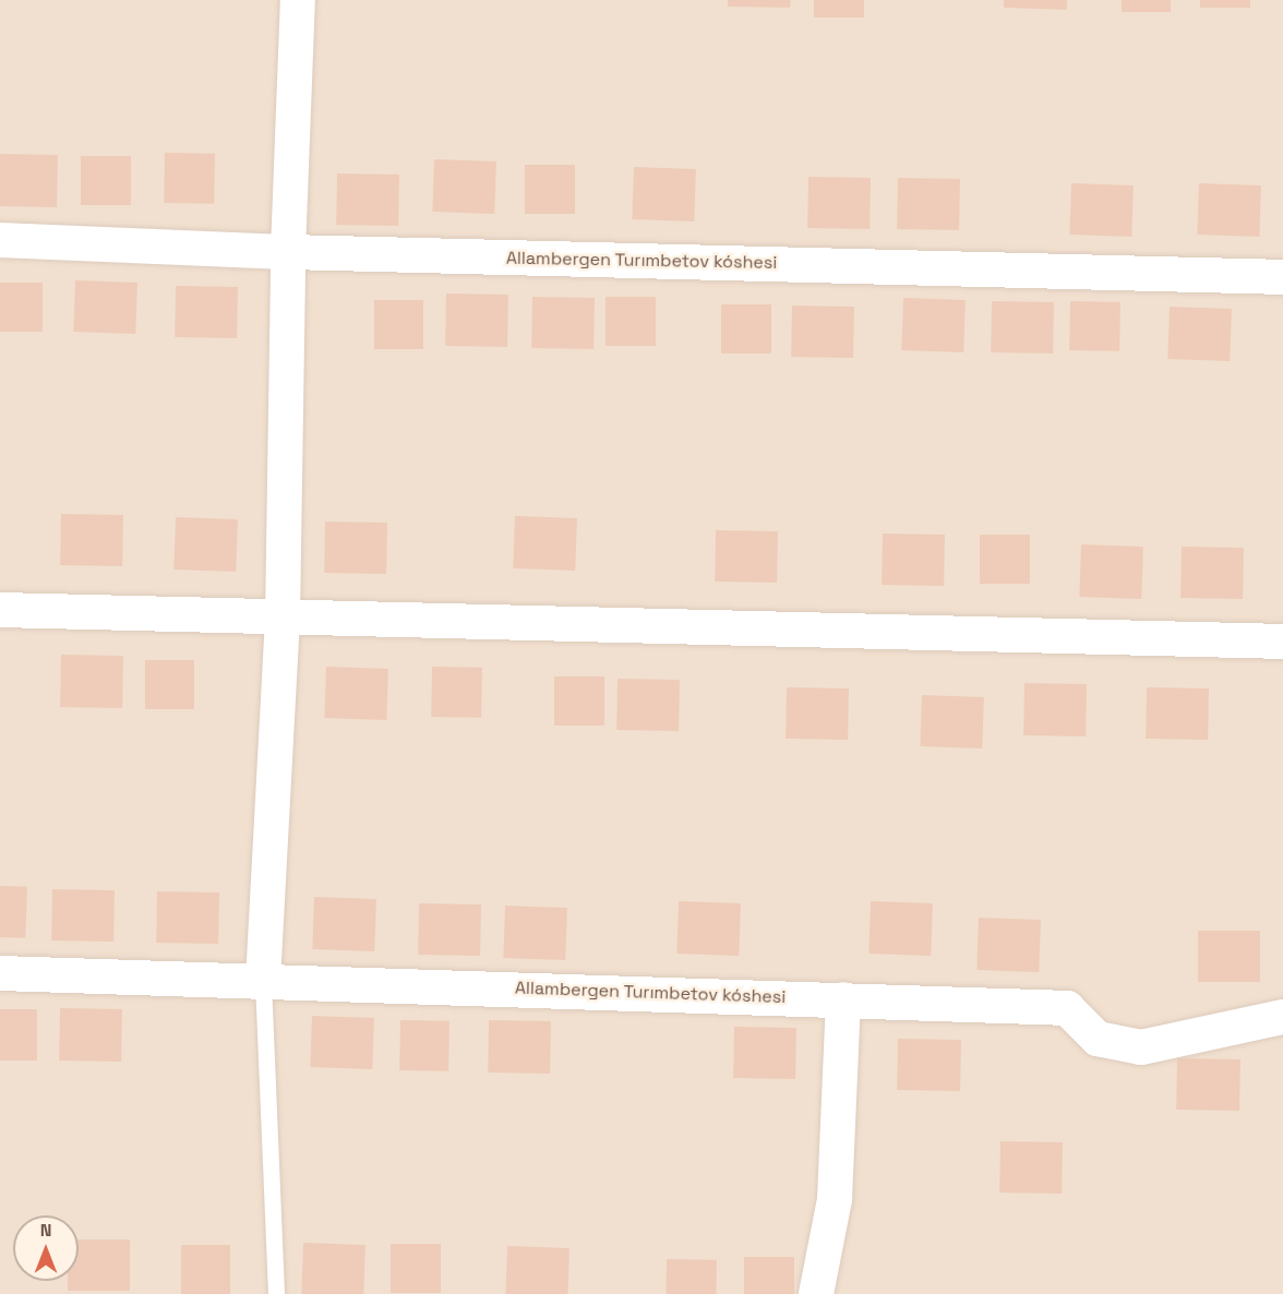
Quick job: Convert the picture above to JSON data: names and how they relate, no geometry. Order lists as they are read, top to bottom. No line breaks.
{"streets":{"street":["Allambergen Turımbetov kóshesi"]},"north":"top"}
